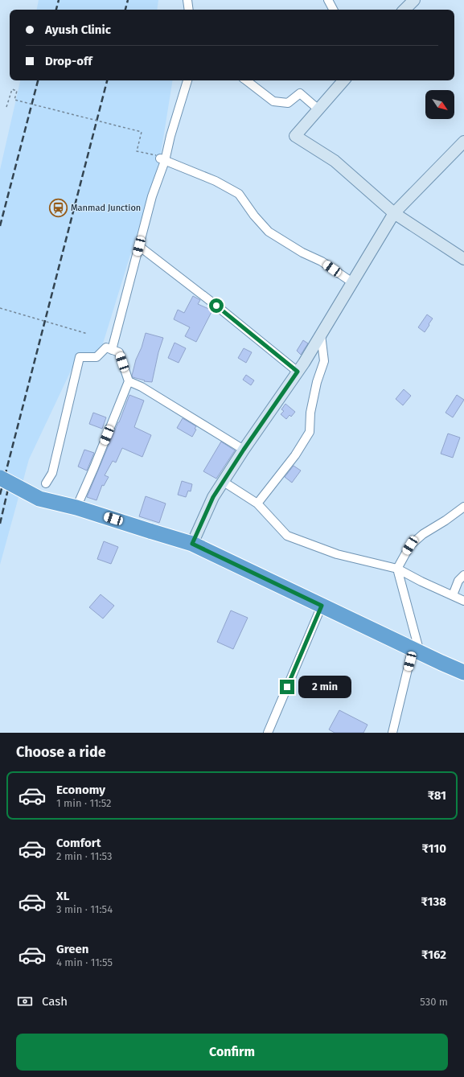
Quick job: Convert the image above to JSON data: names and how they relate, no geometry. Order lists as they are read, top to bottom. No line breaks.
{"places":{"station":["Manmad Junction"]},"north":"bottom right","page":{"banner":["Ayush Clinic","Drop-off"],"bubble":"2 min","heading":"Choose a ride","list":[{"name":"Economy","note":"1 min · 11:52","value":"₹81"},{"name":"Comfort","note":"2 min · 11:53","value":"₹110"},{"name":"XL","note":"3 min · 11:54","value":"₹138"},{"name":"Green","note":"4 min · 11:55","value":"₹162"}],"pay":["Cash","530 m"],"buttons":"Confirm"}}
